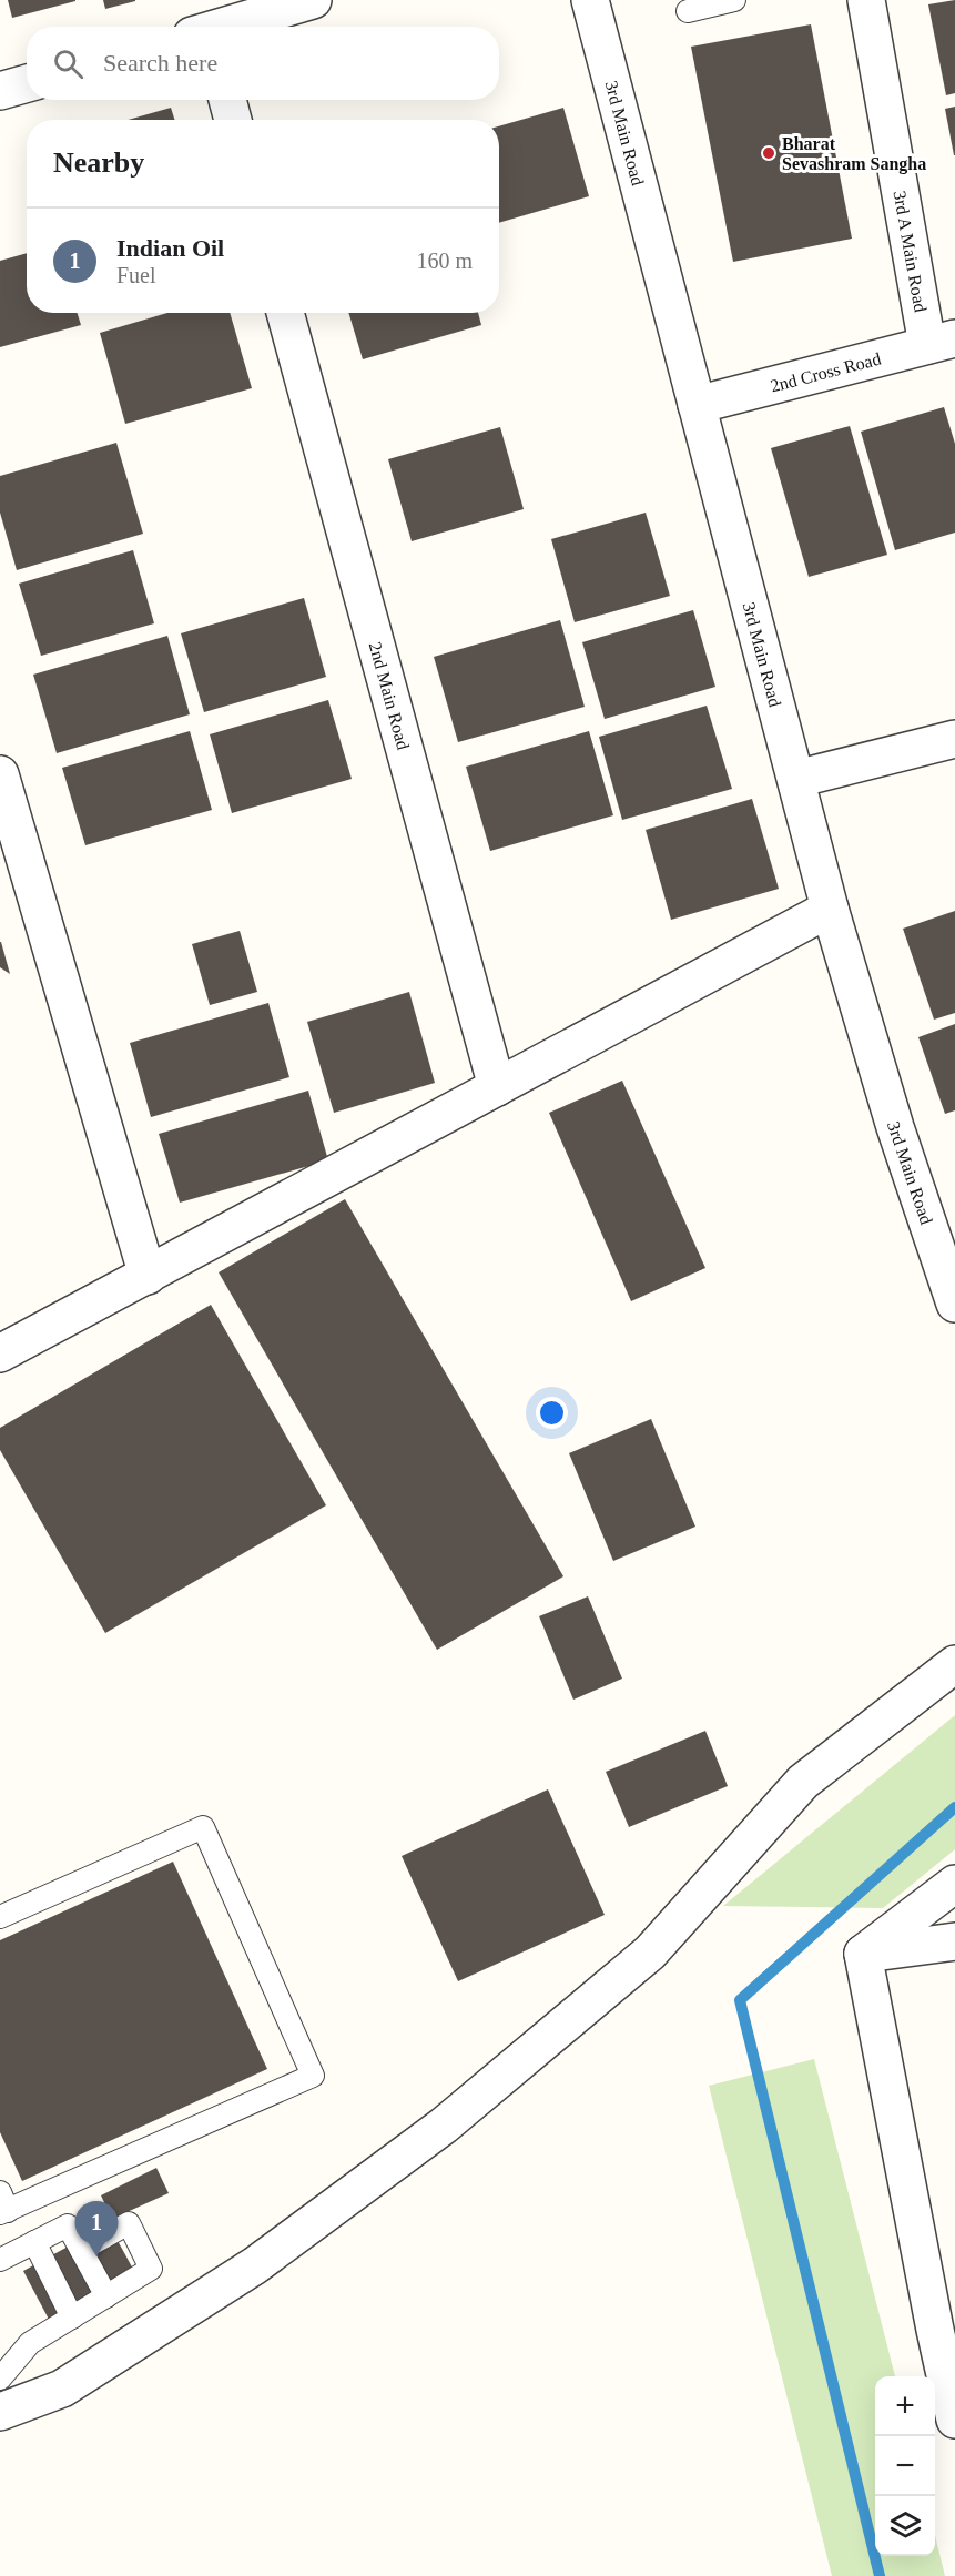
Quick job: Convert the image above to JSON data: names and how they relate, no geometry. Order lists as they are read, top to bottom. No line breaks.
{"streets":{"street":["3rd Main Road","3rd A Main Road","2nd Cross Road","2nd Main Road"]},"crossings":[["3rd Main Road","2nd Cross Road"],["3rd A Main Road","2nd Cross Road"]],"places":["Bharat Sevashram Sangha"],"page":{"search":"Search here","heading":"Nearby","list":[{"mark":"1","name":"Indian Oil","note":"Fuel","value":"160 m"}],"pins":"1","map_buttons":["+","−"]}}
